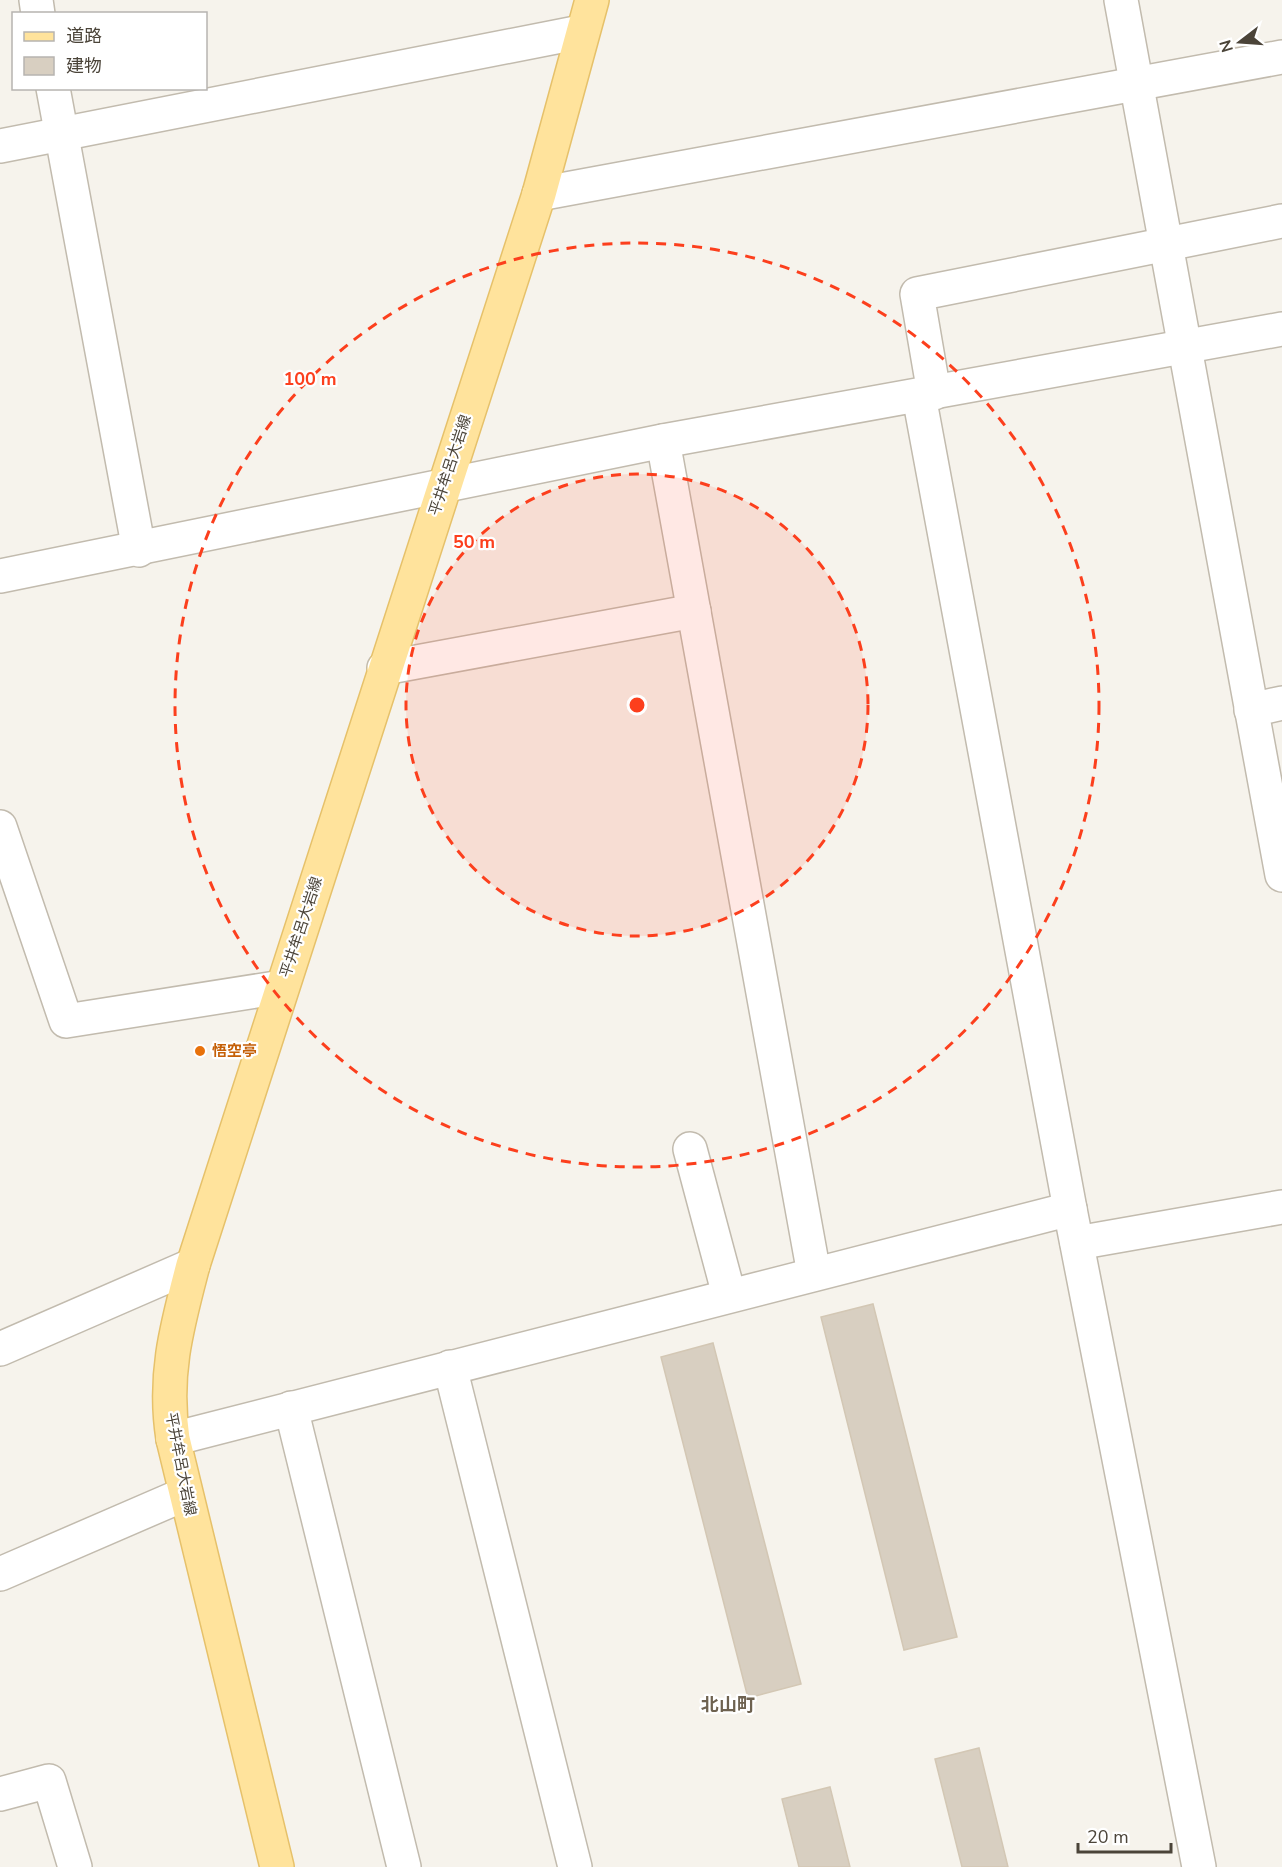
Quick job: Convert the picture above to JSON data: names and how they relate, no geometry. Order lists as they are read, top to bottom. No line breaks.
{"streets":{"main road":["平井牟呂大岩線"]},"districts":["北山町"],"places":["悟空亭"],"legend":["道路","建物"],"scale_bar":"20 m","north":"left","rings":["100 m","50 m"]}
